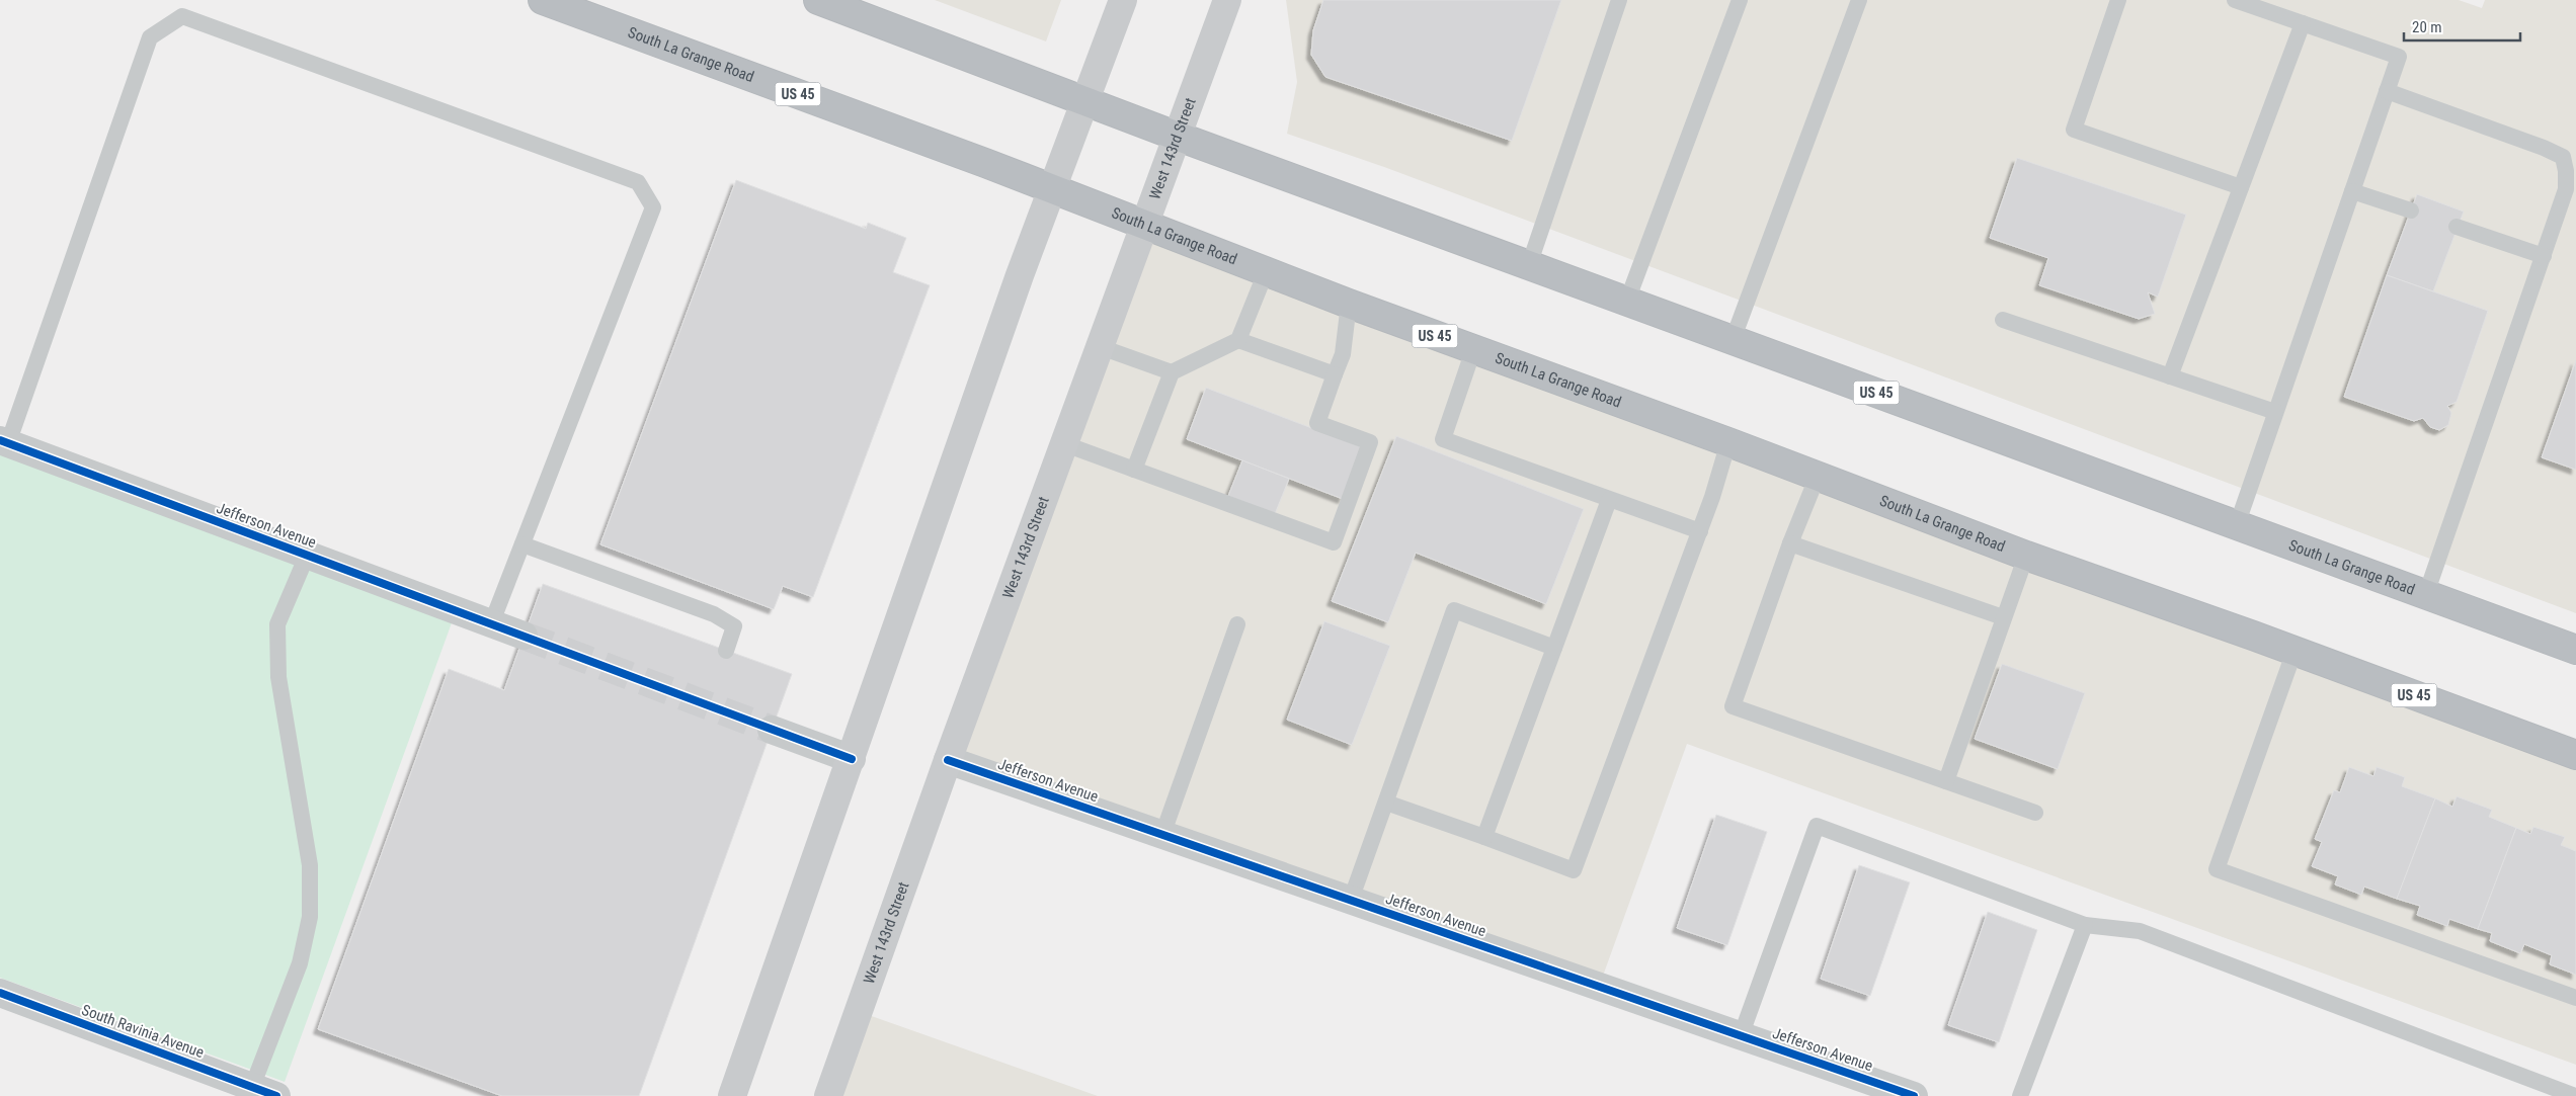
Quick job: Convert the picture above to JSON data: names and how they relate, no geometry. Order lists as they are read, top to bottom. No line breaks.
{"streets":{"highway":["South La Grange Road","US 45"],"main road":["West 143rd Street"],"street":["Jefferson Avenue","South Ravinia Avenue"]},"crossings":[["South La Grange Road","West 143rd Street"],["West 143rd Street","Jefferson Avenue"]],"scale_bar":"20 m"}
